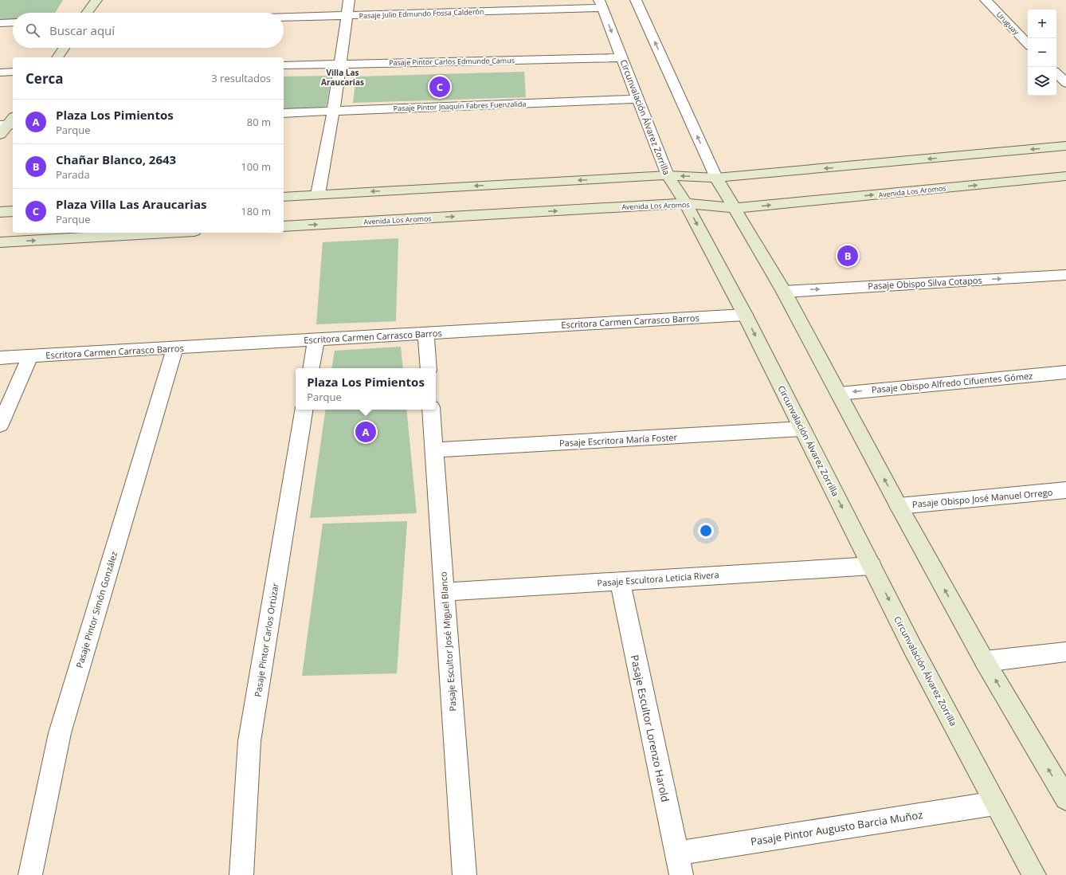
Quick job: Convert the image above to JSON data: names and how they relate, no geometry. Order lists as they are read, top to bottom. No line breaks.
{"streets":{"main road":["Circunvalación Álvarez Zorrilla","Avenida Los Aromos"],"street":["Pasaje Julio Edmundo Fossa Calderón","Uruguay","Pasaje Pintor Carlos Edmundo Camus","Pasaje Pintor Joaquín Fabres Fuenzalida","Pasaje Obispo Silva Cotapos","Escritora Carmen Carrasco Barros","Pasaje Obispo Alfredo Cifuentes Gómez","Pasaje Escritora María Foster","Pasaje Obispo José Manuel Orrego","Pasaje Escultora Leticia Rivera","Pasaje Pintor Simón González","Pasaje Pintor Carlos Ortúzar","Pasaje Escultor José Miguel Blanco","Pasaje Escultor Lorenzo Harold","Pasaje Pintor Augusto Barcia Muñoz"]},"crossings":[["Pasaje Julio Edmundo Fossa Calderón","Circunvalación Álvarez Zorrilla"],["Pasaje Pintor Carlos Edmundo Camus","Circunvalación Álvarez Zorrilla"],["Pasaje Pintor Joaquín Fabres Fuenzalida","Circunvalación Álvarez Zorrilla"],["Circunvalación Álvarez Zorrilla","Avenida Los Aromos"],["Circunvalación Álvarez Zorrilla","Escritora Carmen Carrasco Barros"],["Circunvalación Álvarez Zorrilla","Pasaje Escritora María Foster"],["Circunvalación Álvarez Zorrilla","Pasaje Escultora Leticia Rivera"],["Circunvalación Álvarez Zorrilla","Pasaje Pintor Augusto Barcia Muñoz"],["Escritora Carmen Carrasco Barros","Pasaje Pintor Simón González"],["Pasaje Escritora María Foster","Pasaje Escultor José Miguel Blanco"],["Pasaje Escultora Leticia Rivera","Pasaje Escultor José Miguel Blanco"],["Pasaje Escultora Leticia Rivera","Pasaje Escultor Lorenzo Harold"],["Pasaje Escultor Lorenzo Harold","Pasaje Pintor Augusto Barcia Muñoz"]],"one_way":["Circunvalación Álvarez Zorrilla","Pasaje Obispo Silva Cotapos","Pasaje Obispo Alfredo Cifuentes Gómez"],"districts":["Villa Las Araucarias"],"page":{"map_buttons":["+","−"],"search":"Buscar aquí","heading":["Cerca","3 resultados"],"pins":["C","B","A"],"list":[{"mark":"A","name":"Plaza Los Pimientos","note":"Parque","value":"80 m"},{"mark":"B","name":"Chañar Blanco, 2643","note":"Parada","value":"100 m"},{"mark":"C","name":"Plaza Villa Las Araucarias","note":"Parque","value":"180 m"}],"popup":["Plaza Los Pimientos","Parque"]}}
